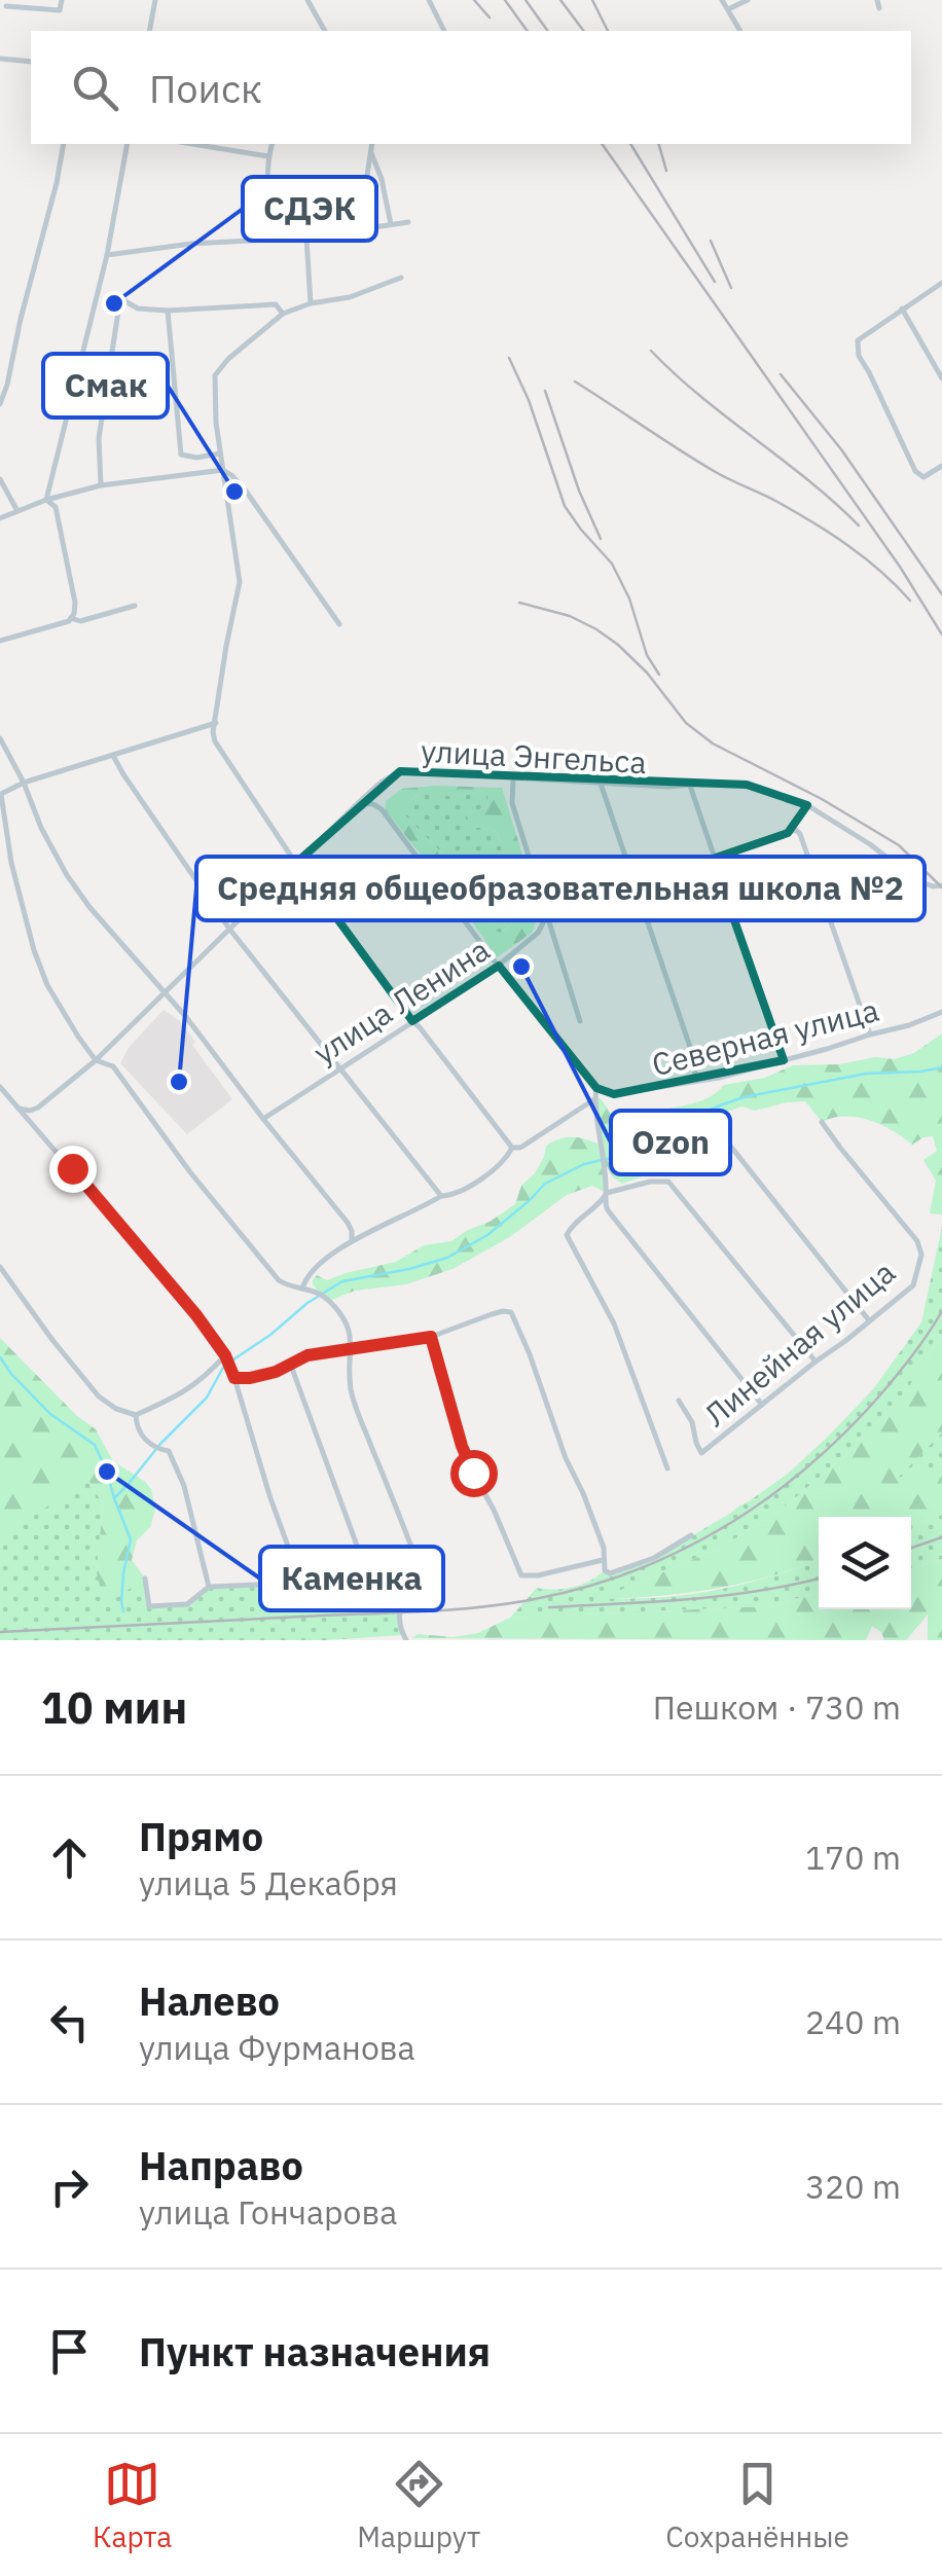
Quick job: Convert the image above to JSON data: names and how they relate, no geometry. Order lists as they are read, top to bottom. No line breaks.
{"streets":{"street":["улица Энгельса","улица Ленина","Северная улица","Линейная улица"]},"places":["СДЭК","Смак","Ozon","Средняя общеобразовательная школа №2","Каменка"],"page":{"search":"Поиск","heading":["10 мин","Пешком · 730 m"],"list":[["Прямо","улица 5 Декабря","170 m"],["Налево","улица Фурманова","240 m"],["Направо","улица Гончарова","320 m"],"Пункт назначения"],"nav":["Карта","Маршрут","Сохранённые"]}}
